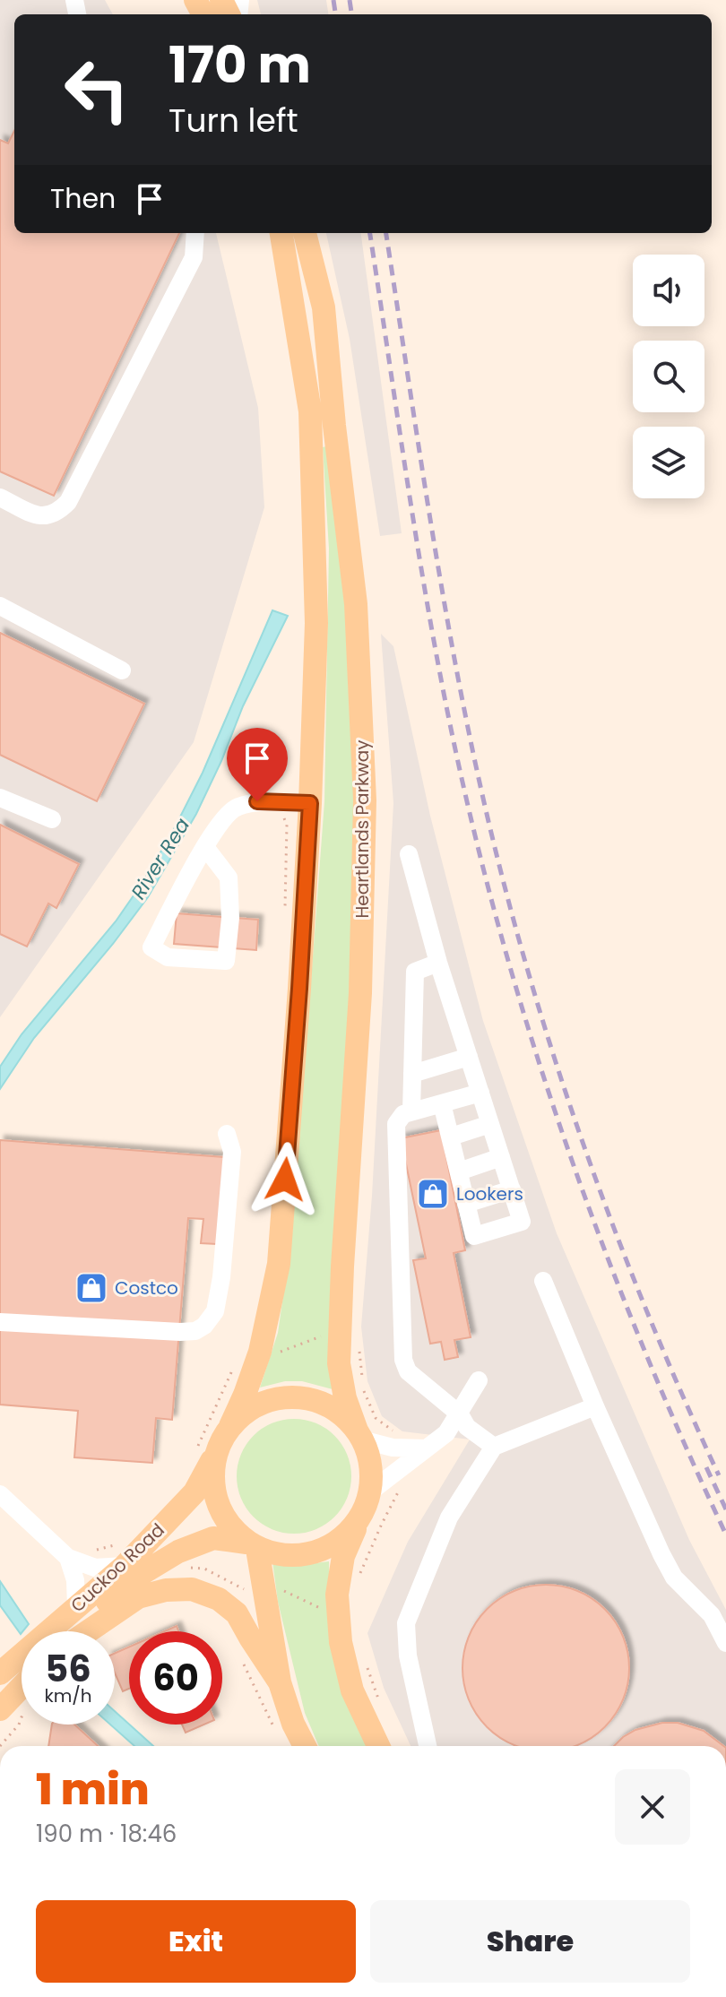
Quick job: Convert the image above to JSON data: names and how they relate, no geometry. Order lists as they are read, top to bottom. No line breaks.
{"streets":{"main road":["Heartlands Parkway","Cuckoo Road"]},"crossings":[["Heartlands Parkway","Cuckoo Road"]],"water":["River Rea"],"places":{"shop":["Lookers","Costco"]},"page":{"turn":["170 m","Turn left"],"then":"Then","speed":"56 km/h","limit":"60","heading":["1 min","190 m · 18:46"],"buttons":["Exit","Share"]}}
